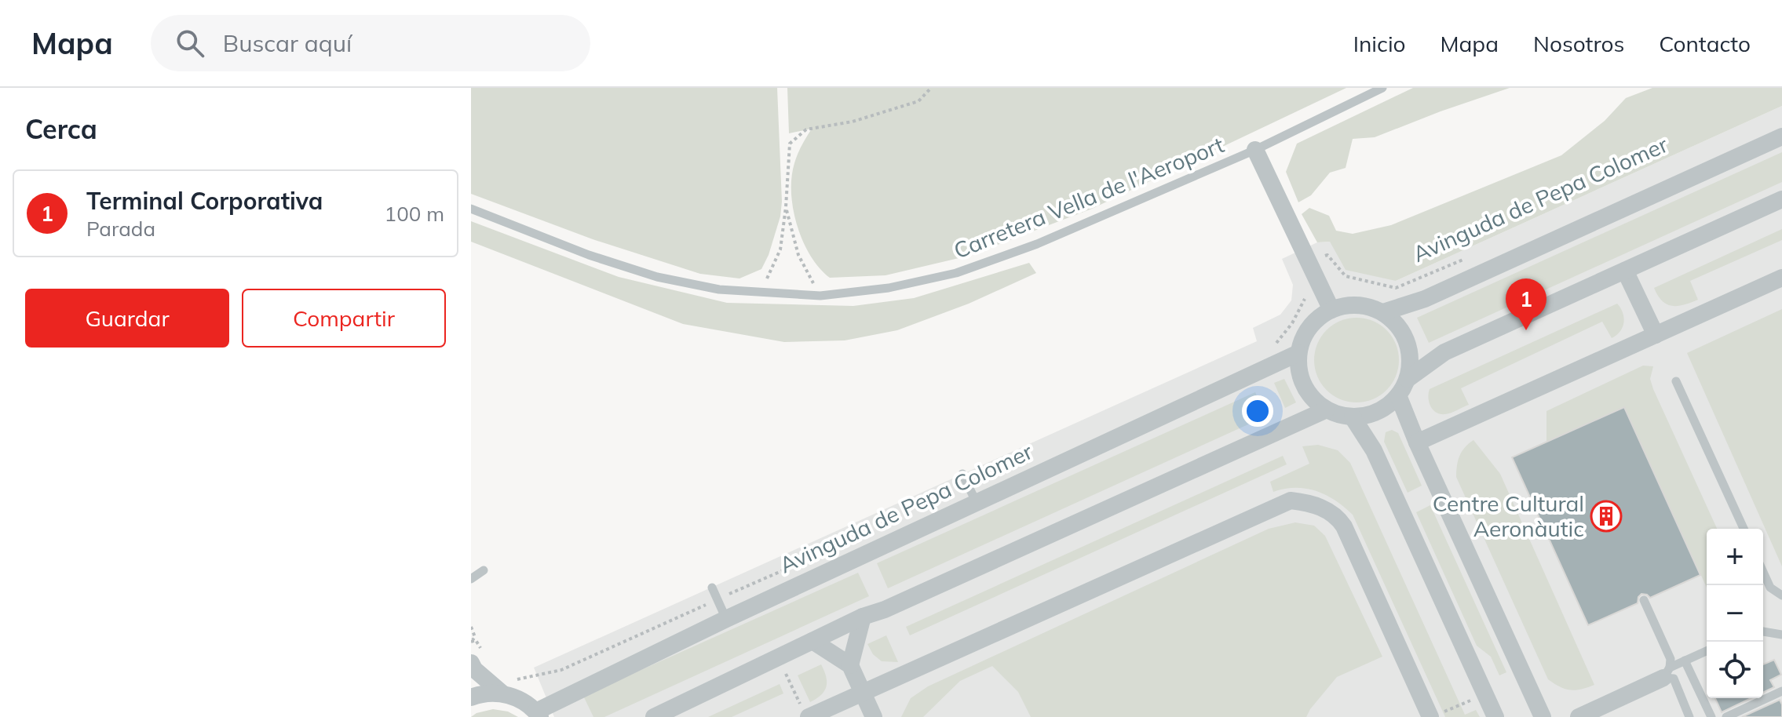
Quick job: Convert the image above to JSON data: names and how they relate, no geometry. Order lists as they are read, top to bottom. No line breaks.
{"streets":{"street":["Avinguda de Pepa Colomer"],"lane":["Carretera Vella de l'Aeroport"]},"places":{"building":["Centre Cultural Aeronàutic"]},"page":{"header":"Mapa","search":"Buscar aquí","nav":["Inicio","Mapa","Nosotros","Contacto"],"heading":"Cerca","list":[{"mark":"1","name":"Terminal Corporativa","note":"Parada","value":"100 m"}],"buttons":["Guardar","Compartir"],"pins":"1","map_buttons":["+","−"]}}
